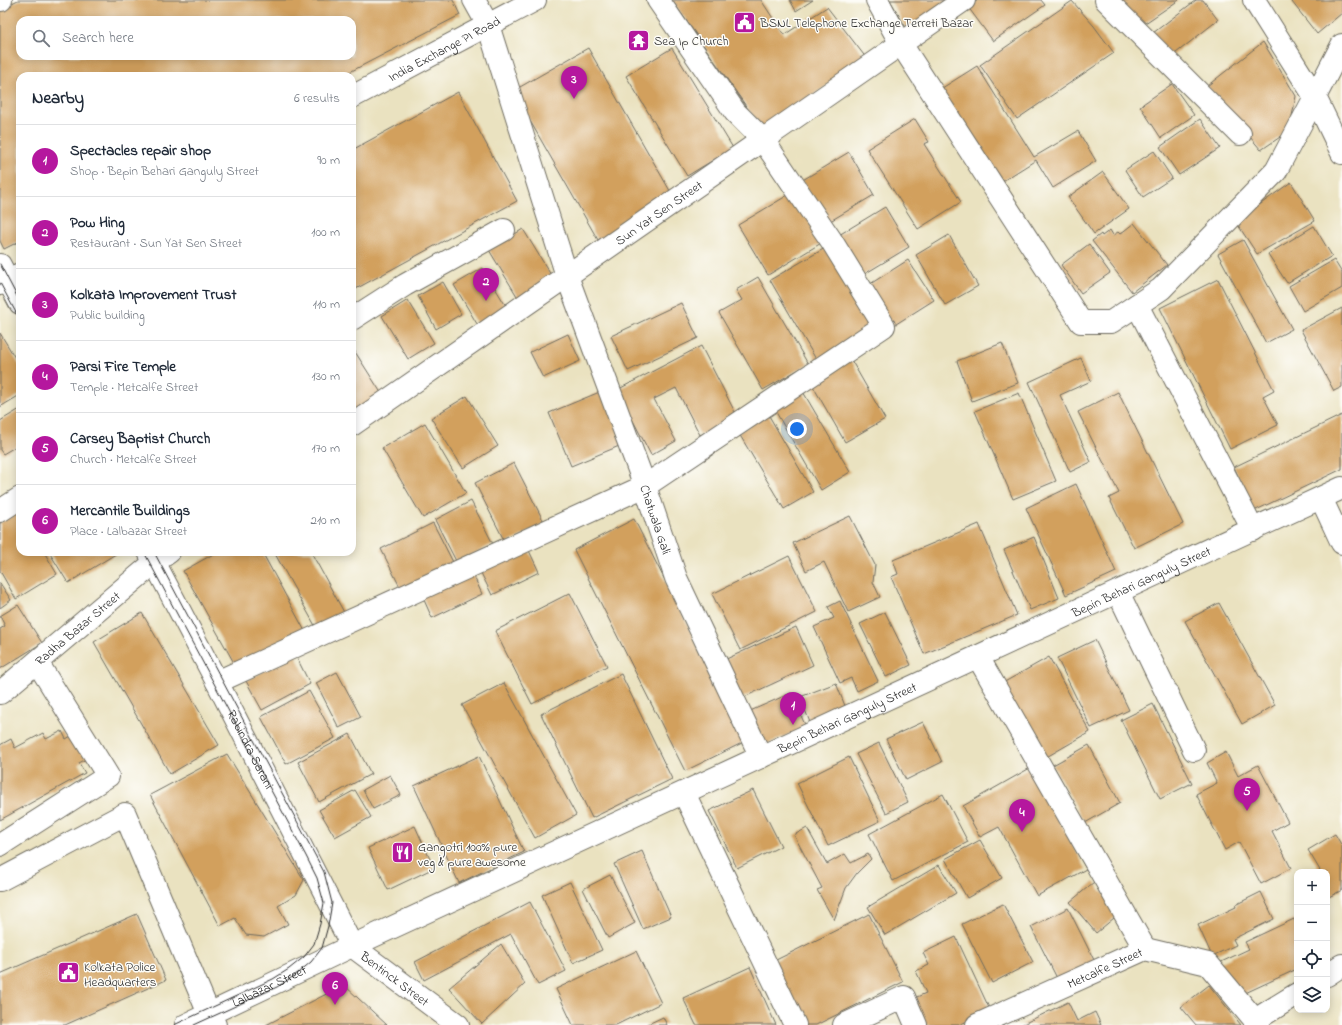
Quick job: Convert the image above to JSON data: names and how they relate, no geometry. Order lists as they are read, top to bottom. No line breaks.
{"streets":{"street":["India Exchange PI Road","Sun Yat Sen Street","Chatwala Gali","Bepin Behari Ganguly Street","Radha Bazar Street","Rabindra Sarani","Metcalfe Street","Bentinck Street","Lalbazar Street"]},"crossings":[["India Exchange PI Road","Chatwala Gali"],["Sun Yat Sen Street","Chatwala Gali"],["Chatwala Gali","Bepin Behari Ganguly Street"],["Bepin Behari Ganguly Street","Rabindra Sarani"],["Bepin Behari Ganguly Street","Bentinck Street"],["Bepin Behari Ganguly Street","Lalbazar Street"],["Rabindra Sarani","Bentinck Street"],["Rabindra Sarani","Lalbazar Street"],["Bentinck Street","Lalbazar Street"]],"places":{"public building":["BSNL Telephone Exchange Terreti Bazar","Kolkata Police Headquarters"],"temple":["Sea Ip Church"],"restaurant":["Gangotri 100% pure veg & pure awesome"]},"page":{"search":"Search here","pins":["3","2","1","5","4","6"],"heading":["Nearby","6 results"],"list":[{"mark":"1","name":"Spectacles repair shop","note":"Shop · Bepin Behari Ganguly Street","value":"90 m"},{"mark":"2","name":"Pow Hing","note":"Restaurant · Sun Yat Sen Street","value":"100 m"},{"mark":"3","name":"Kolkata Improvement Trust","note":"Public building","value":"110 m"},{"mark":"4","name":"Parsi Fire Temple","note":"Temple · Metcalfe Street","value":"130 m"},{"mark":"5","name":"Carsey Baptist Church","note":"Church · Metcalfe Street","value":"170 m"},{"mark":"6","name":"Mercantile Buildings","note":"Place · Lalbazar Street","value":"210 m"}],"map_buttons":["+","−"]}}
